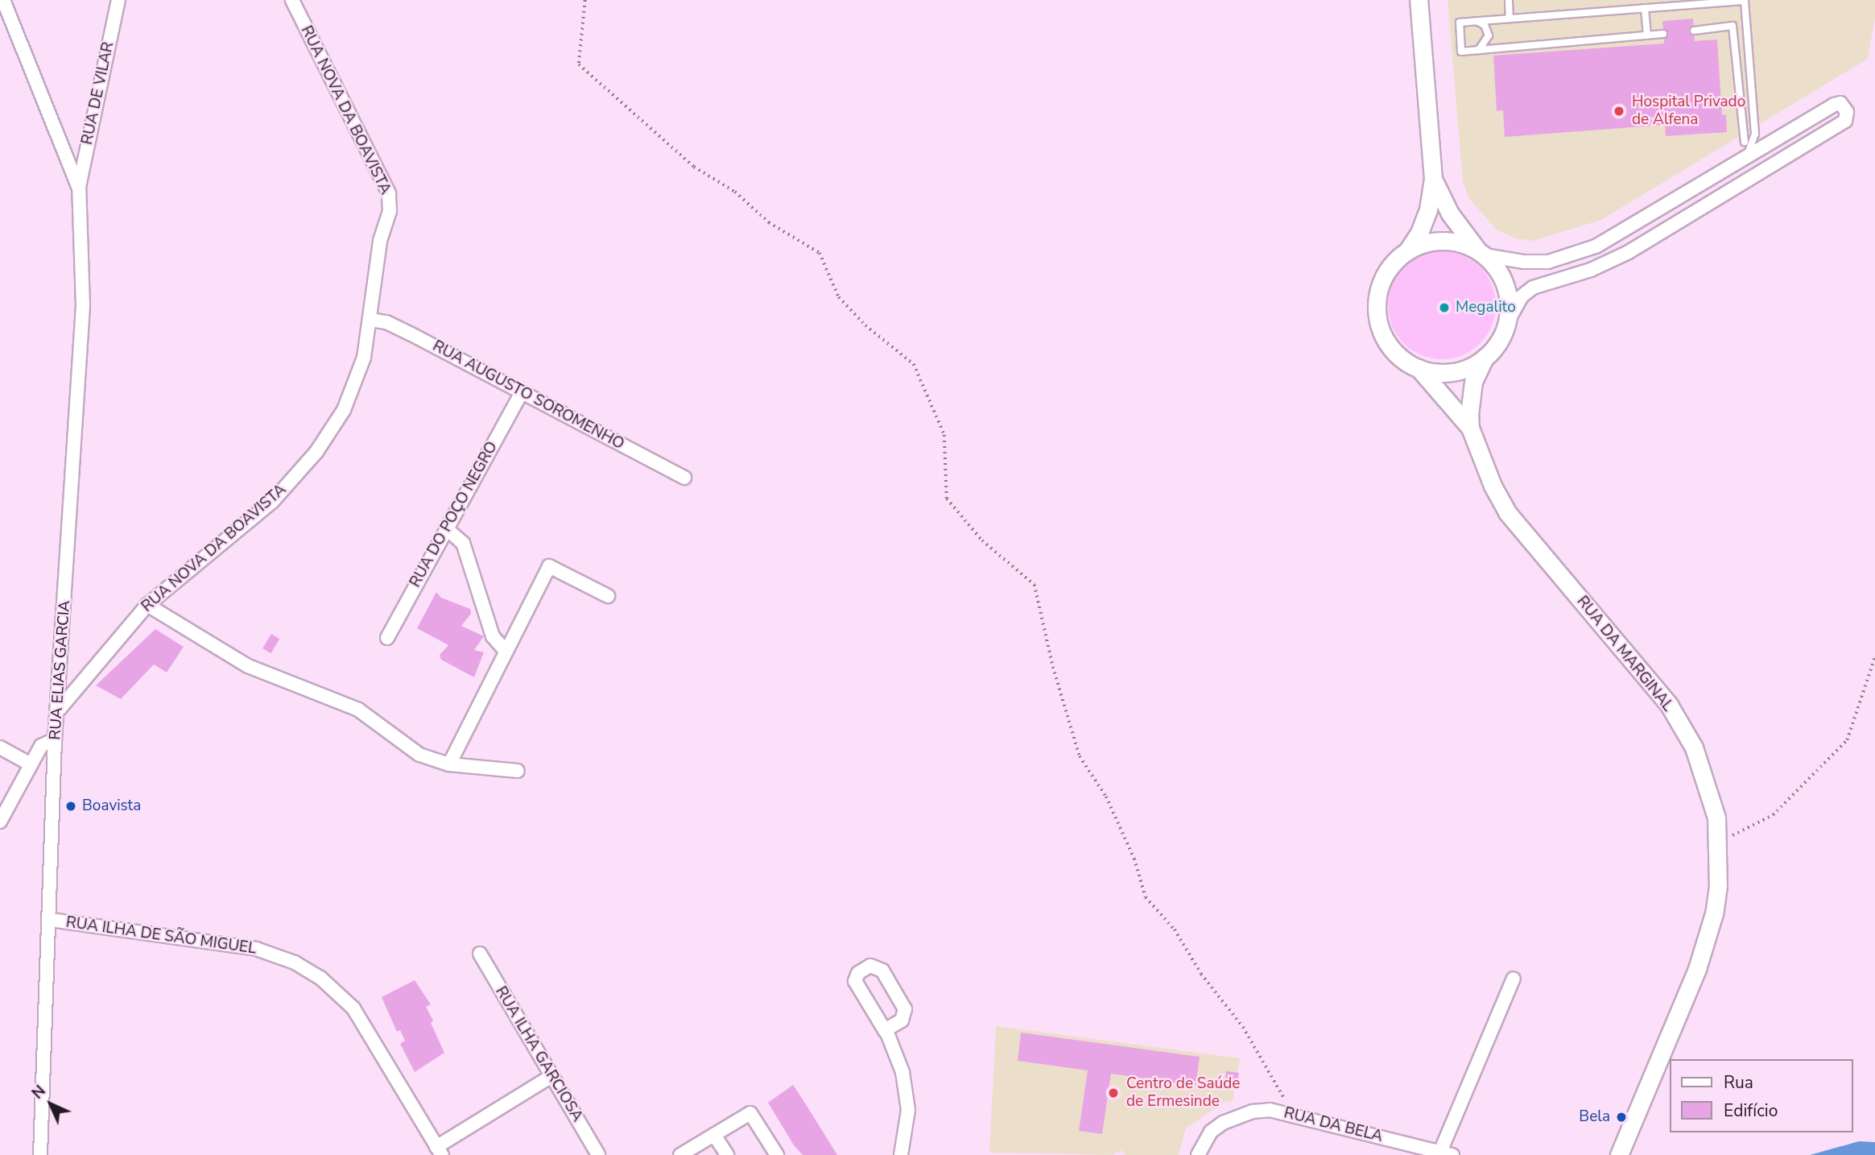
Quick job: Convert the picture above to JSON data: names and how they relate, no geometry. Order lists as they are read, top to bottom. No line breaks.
{"streets":{"street":["RUA DE VILAR","RUA NOVA DA BOAVISTA","RUA AUGUSTO SOROMENHO","RUA DO POÇO NEGRO","RUA DA MARGINAL","RUA ELIAS GARCIA","RUA ILHA DE SÃO MIGUEL","RUA ILHA GARCIOSA","RUA DA BELA"]},"crossings":[["RUA DE VILAR","RUA ELIAS GARCIA"],["RUA NOVA DA BOAVISTA","RUA AUGUSTO SOROMENHO"],["RUA NOVA DA BOAVISTA","RUA ELIAS GARCIA"],["RUA AUGUSTO SOROMENHO","RUA DO POÇO NEGRO"],["RUA ELIAS GARCIA","RUA ILHA DE SÃO MIGUEL"]],"places":["Hospital Privado de Alfena","Megalito","Boavista","Centro de Saúde de Ermesinde","Bela"],"legend":["Rua","Edifício"],"north":"top left"}
